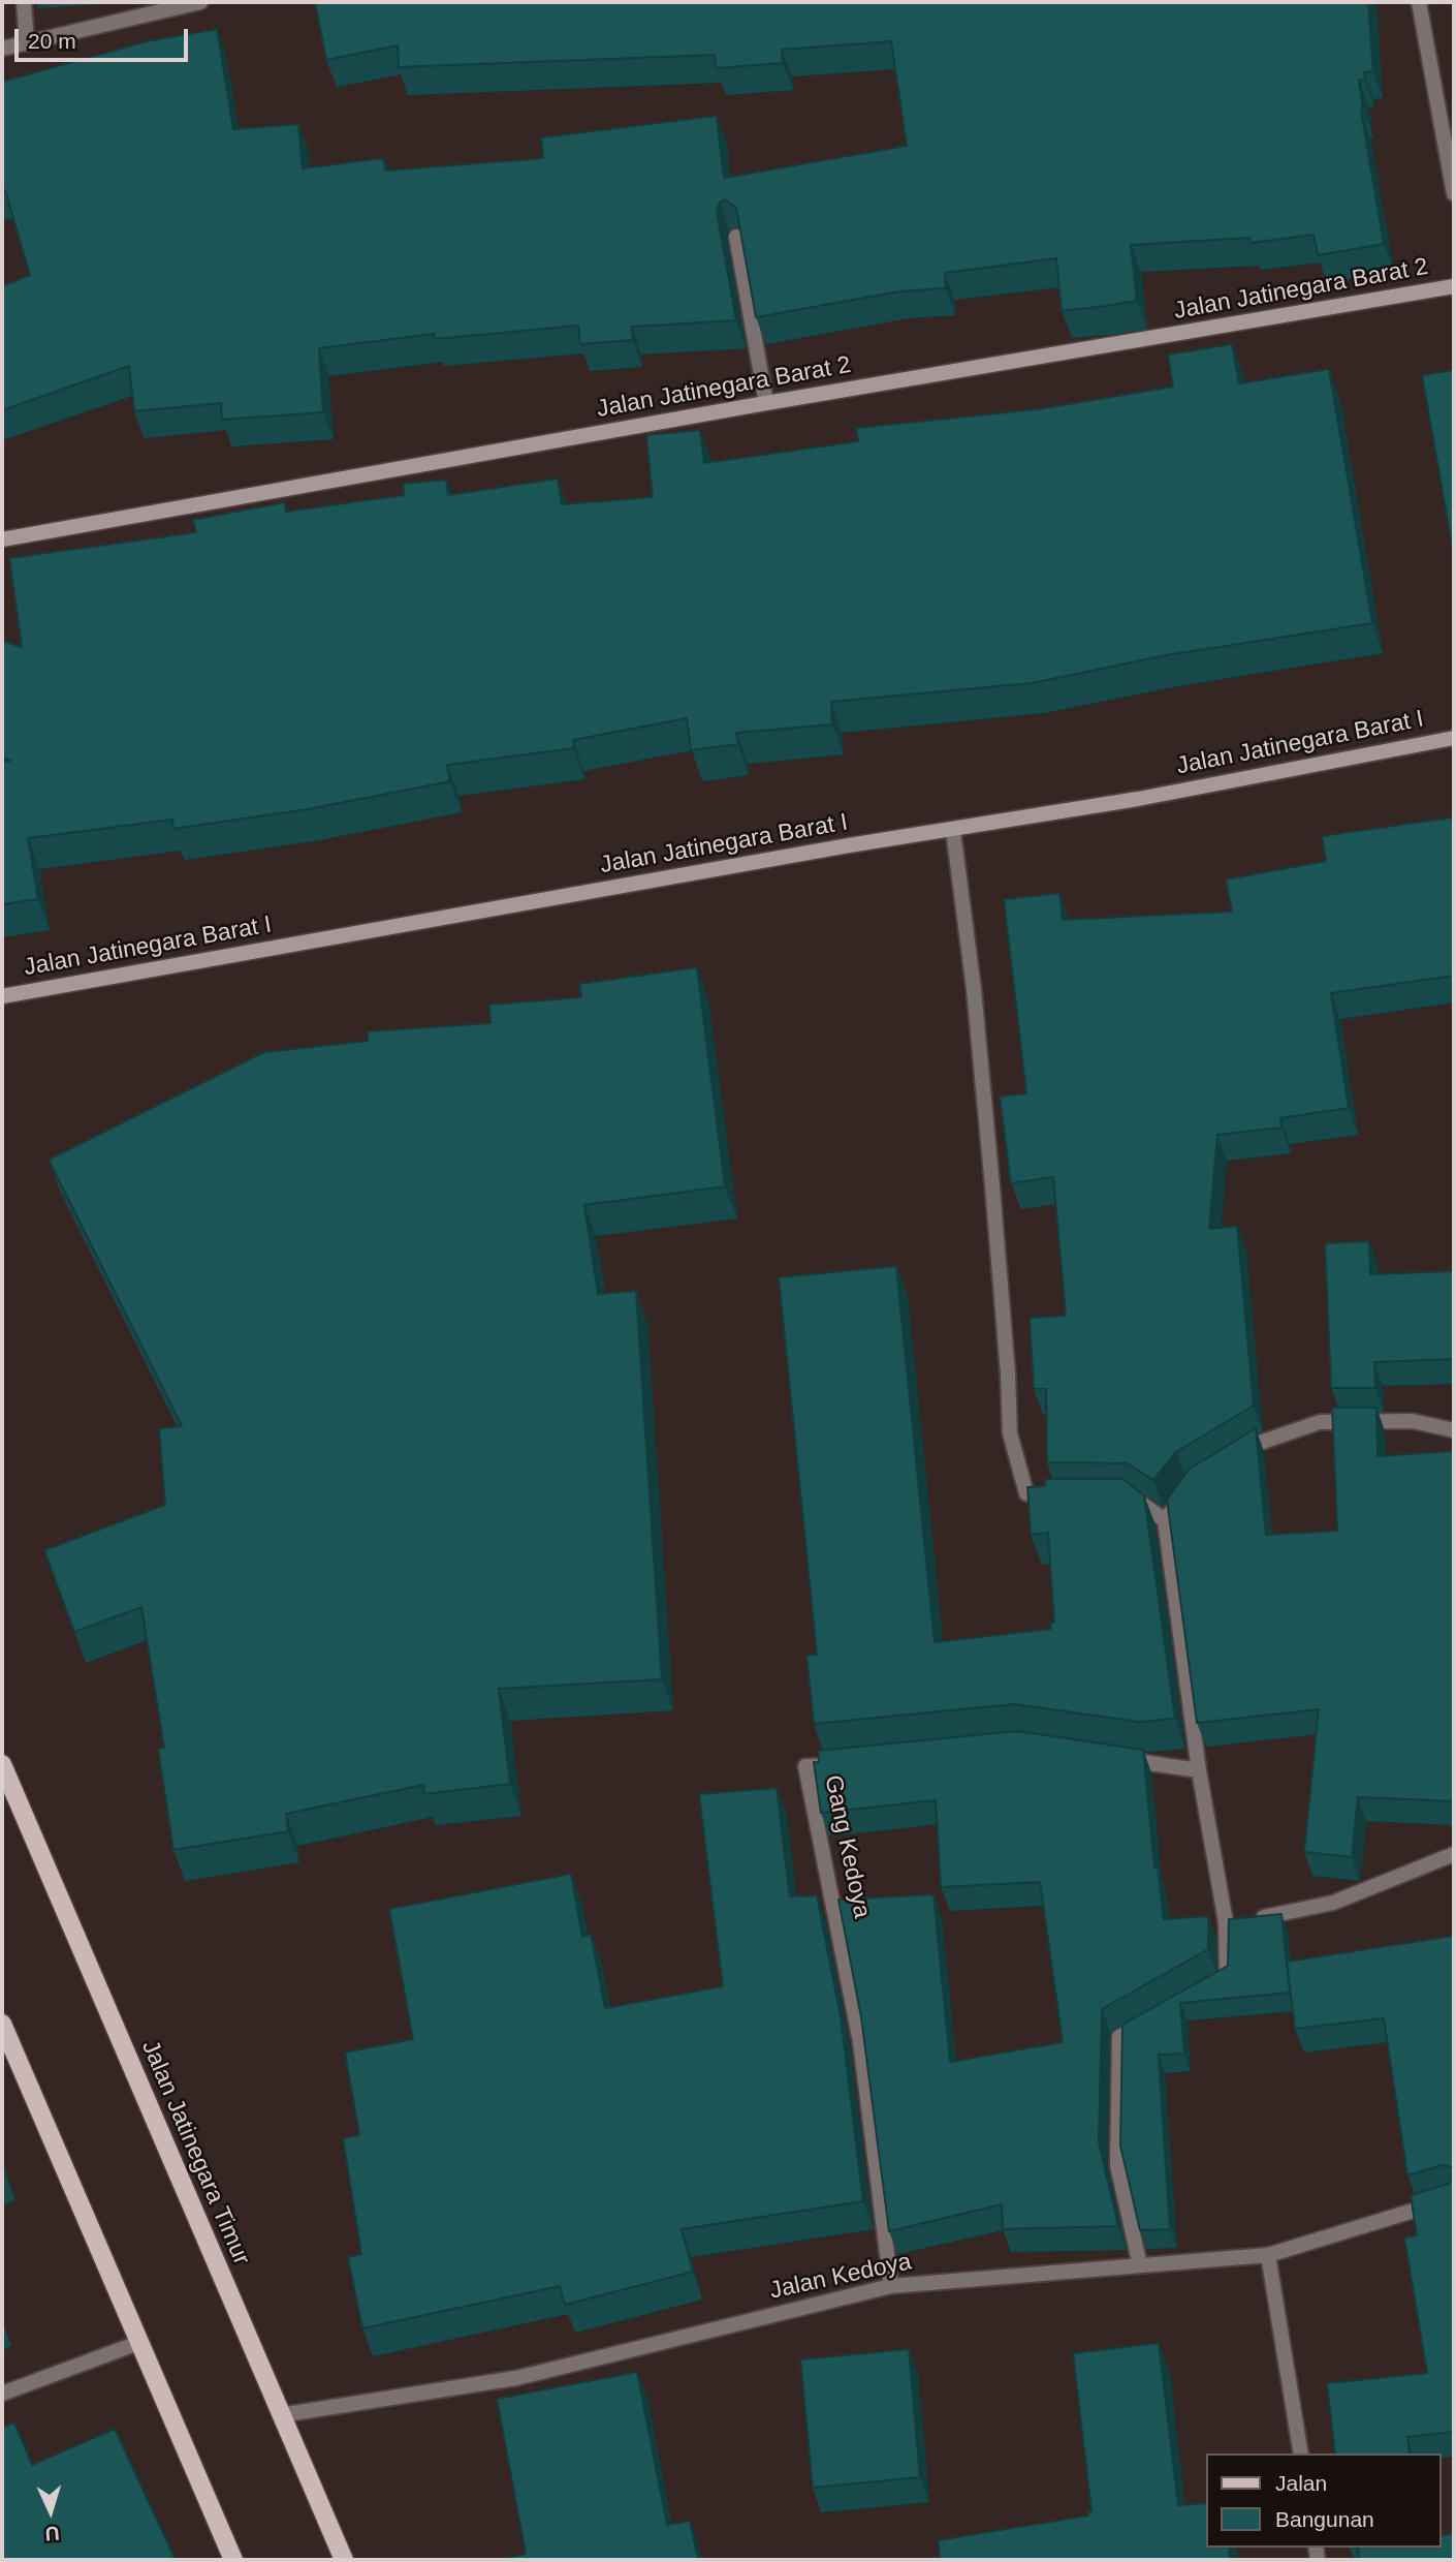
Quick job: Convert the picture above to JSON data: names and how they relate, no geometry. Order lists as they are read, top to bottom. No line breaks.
{"streets":{"main road":["Jalan Jatinegara Timur"],"street":["Jalan Jatinegara Barat 2","Jalan Jatinegara Barat I","Gang Kedoya","Jalan Kedoya"]},"crossings":[["Gang Kedoya","Jalan Kedoya"],["Jalan Jatinegara Timur","Jalan Kedoya"]],"legend":["Jalan","Bangunan"],"scale_bar":"20 m","north":"bottom"}
